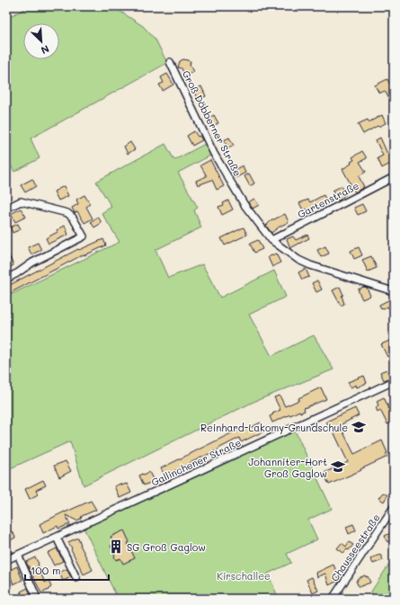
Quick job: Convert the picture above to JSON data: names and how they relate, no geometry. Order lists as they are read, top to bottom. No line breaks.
{"streets":{"street":["Groß Döbberner Straße","Gartenstraße","Gallinchener Straße","Chausseestraße"]},"crossings":[["Groß Döbberner Straße","Gartenstraße"]],"parks":["Kirschallee"],"places":{"school or university":["Reinhard-Lakomy-Grundschule","Johanniter-Hort Groß Gaglow"],"building":["SG Groß Gaglow"]},"scale_bar":"100 m","north":"bottom right"}
